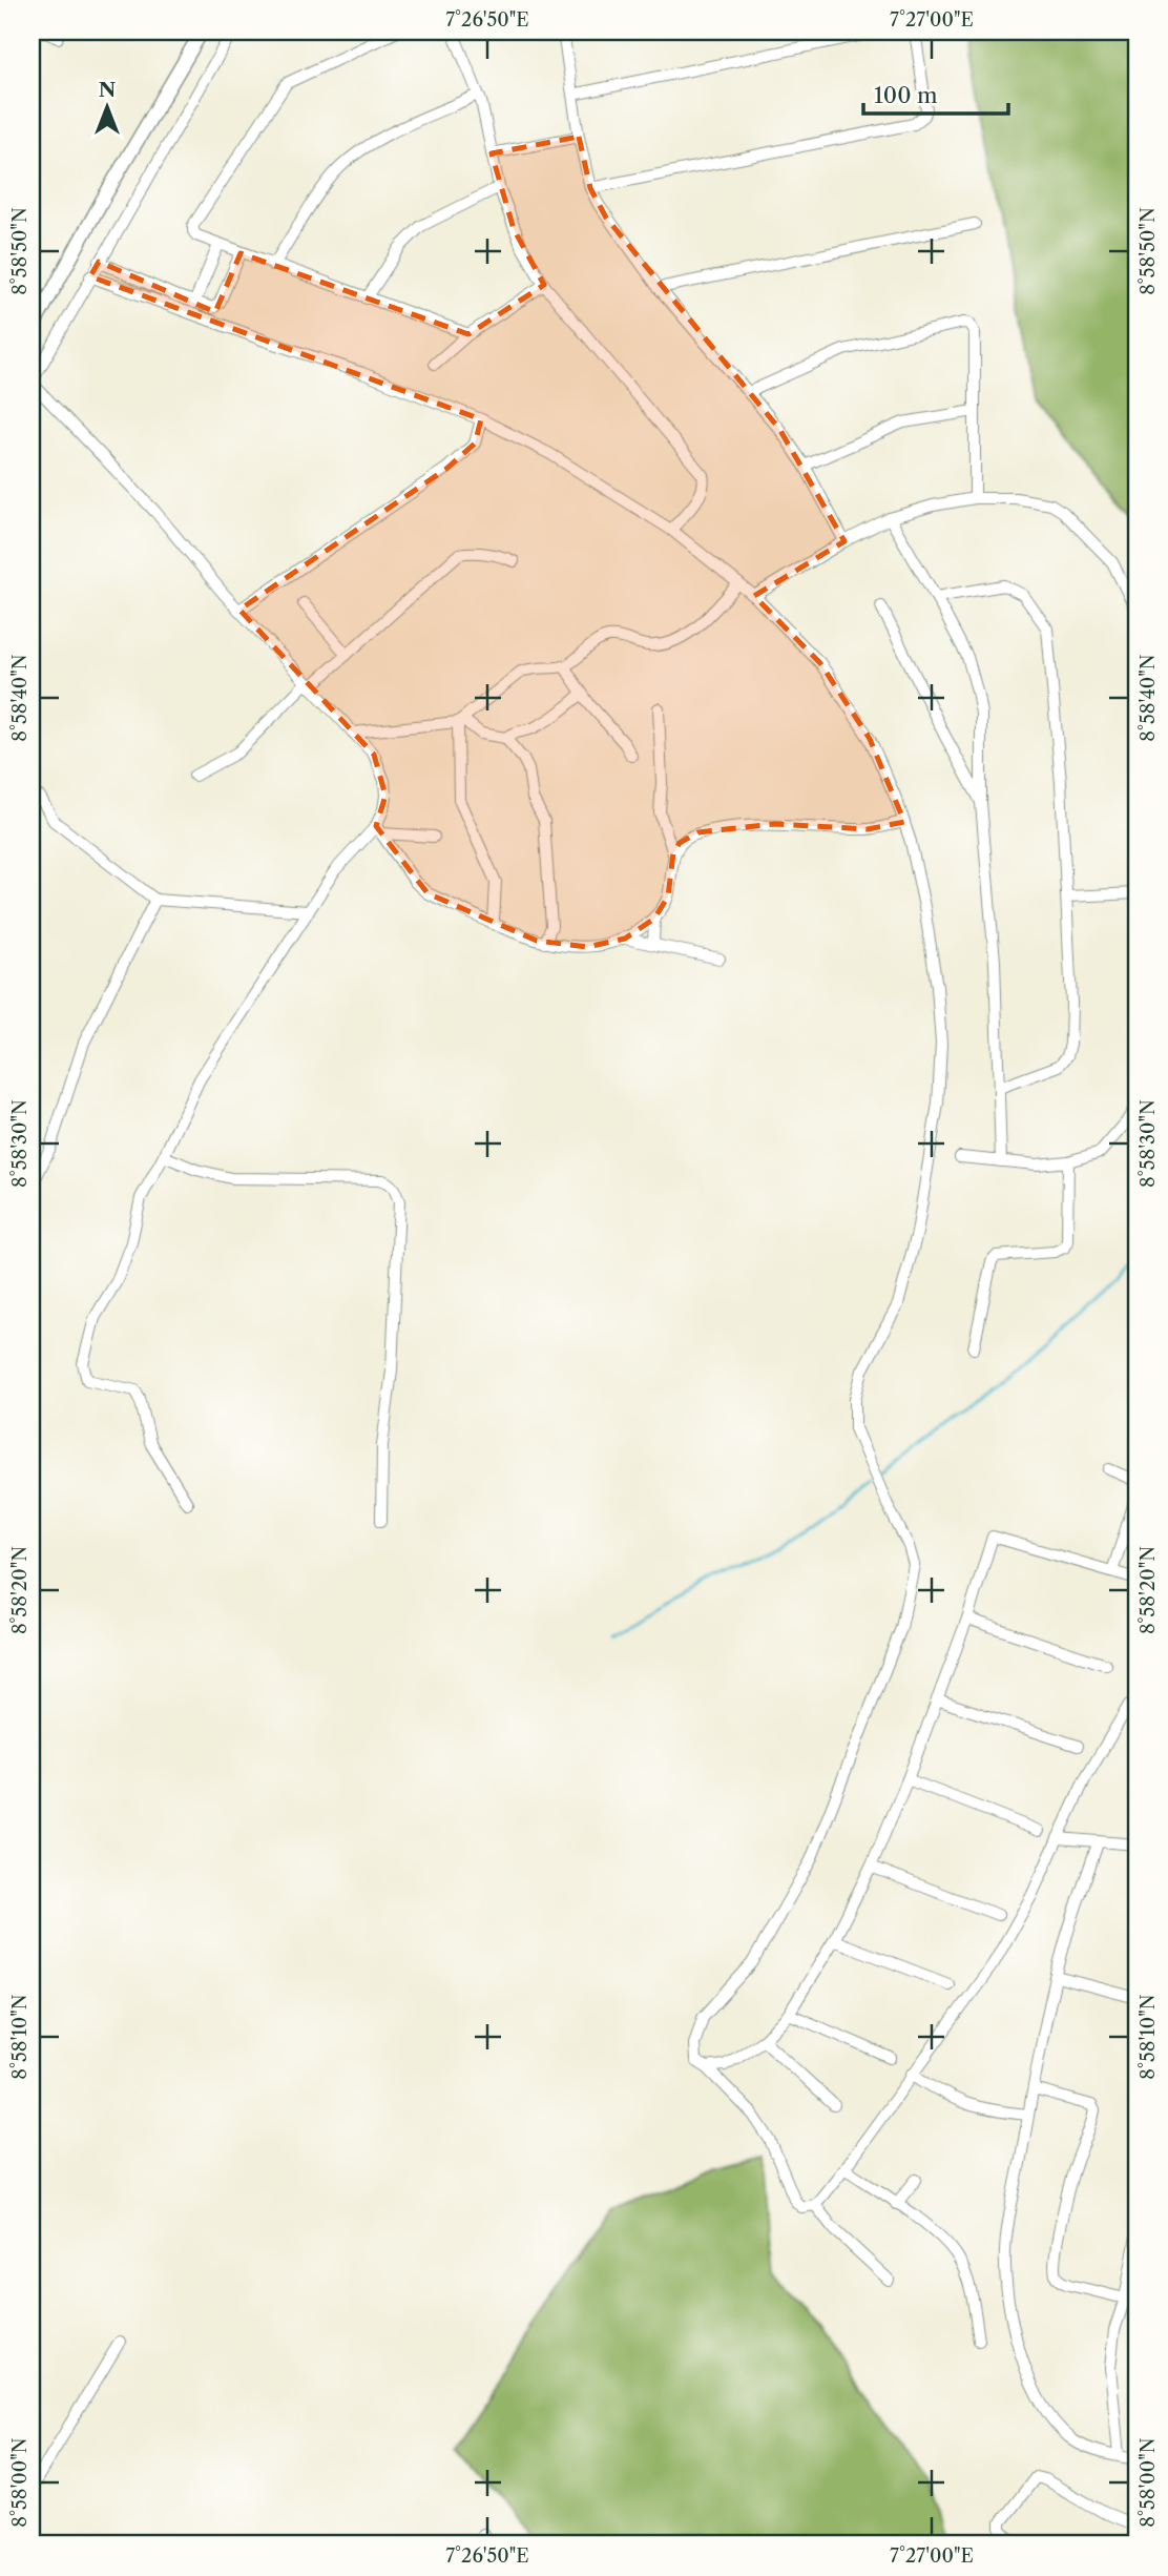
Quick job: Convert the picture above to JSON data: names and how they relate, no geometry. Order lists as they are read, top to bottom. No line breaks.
{"scale_bar":"100 m","north":"top","coordinates":["7°26'50\"E","7°27'00\"E","8°58'50\"N","8°58'40\"N","8°58'30\"N","8°58'20\"N","8°58'10\"N","8°58'00\"N"]}
